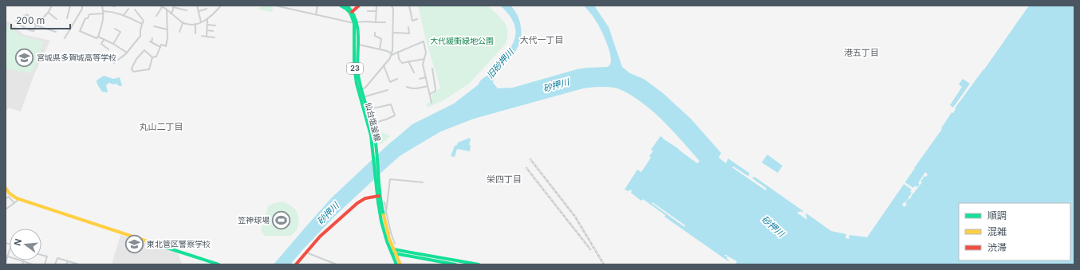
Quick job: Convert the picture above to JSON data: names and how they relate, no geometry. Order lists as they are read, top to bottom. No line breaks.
{"streets":{"main road":["23","仙台塩釜線"]},"districts":["大代一丁目","港五丁目","丸山二丁目","栄四丁目"],"water":["旧砂押川","砂押川"],"parks":["大代緩衝緑地公園"],"places":{"school or university":["宮城県多賀城高等学校","東北管区警察学校"],"sports":["笠神球場"]},"legend":["順調","混雑","渋滞"],"scale_bar":"200 m","north":"left"}
